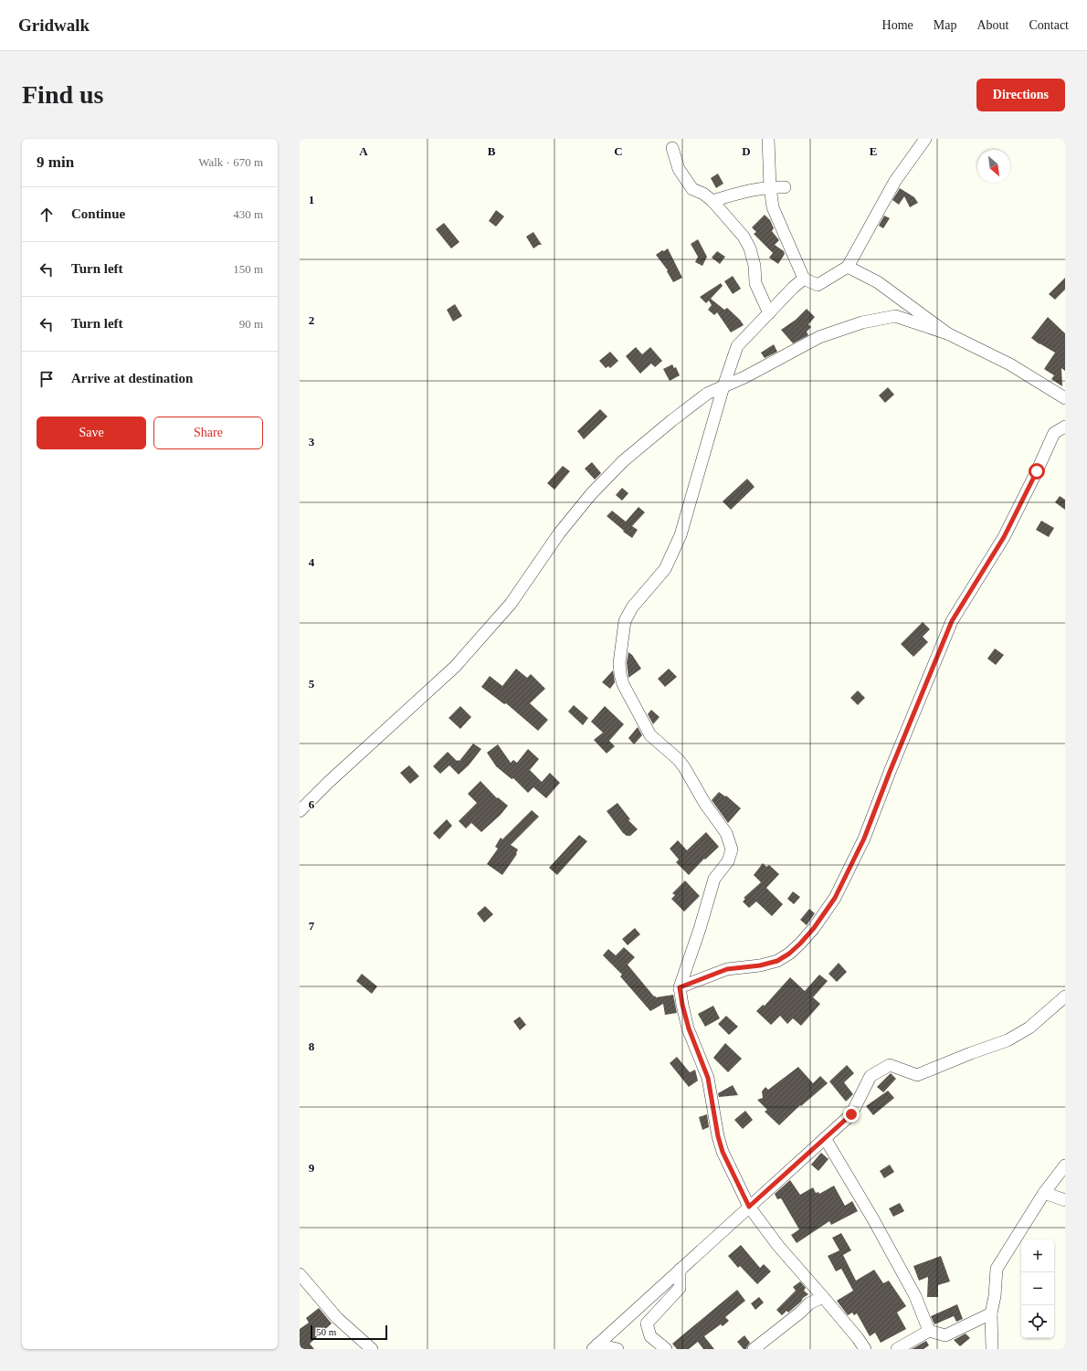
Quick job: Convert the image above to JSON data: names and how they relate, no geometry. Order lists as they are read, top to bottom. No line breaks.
{"scale_bar":"50 m","north":"bottom right","page":{"header":"Gridwalk","nav":["Home","Map","About","Contact"],"buttons":["Directions",["Save","Share"]],"title":"Find us","heading":["9 min","Walk · 670 m"],"list":[["Continue","430 m"],["Turn left","150 m"],["Turn left","90 m"],"Arrive at destination"],"map_buttons":["+","−"],"scale":"50 m"},"grid":{"columns":["A","B","C","D","E"],"rows":["1","2","3","4","5","6","7","8","9"]}}
